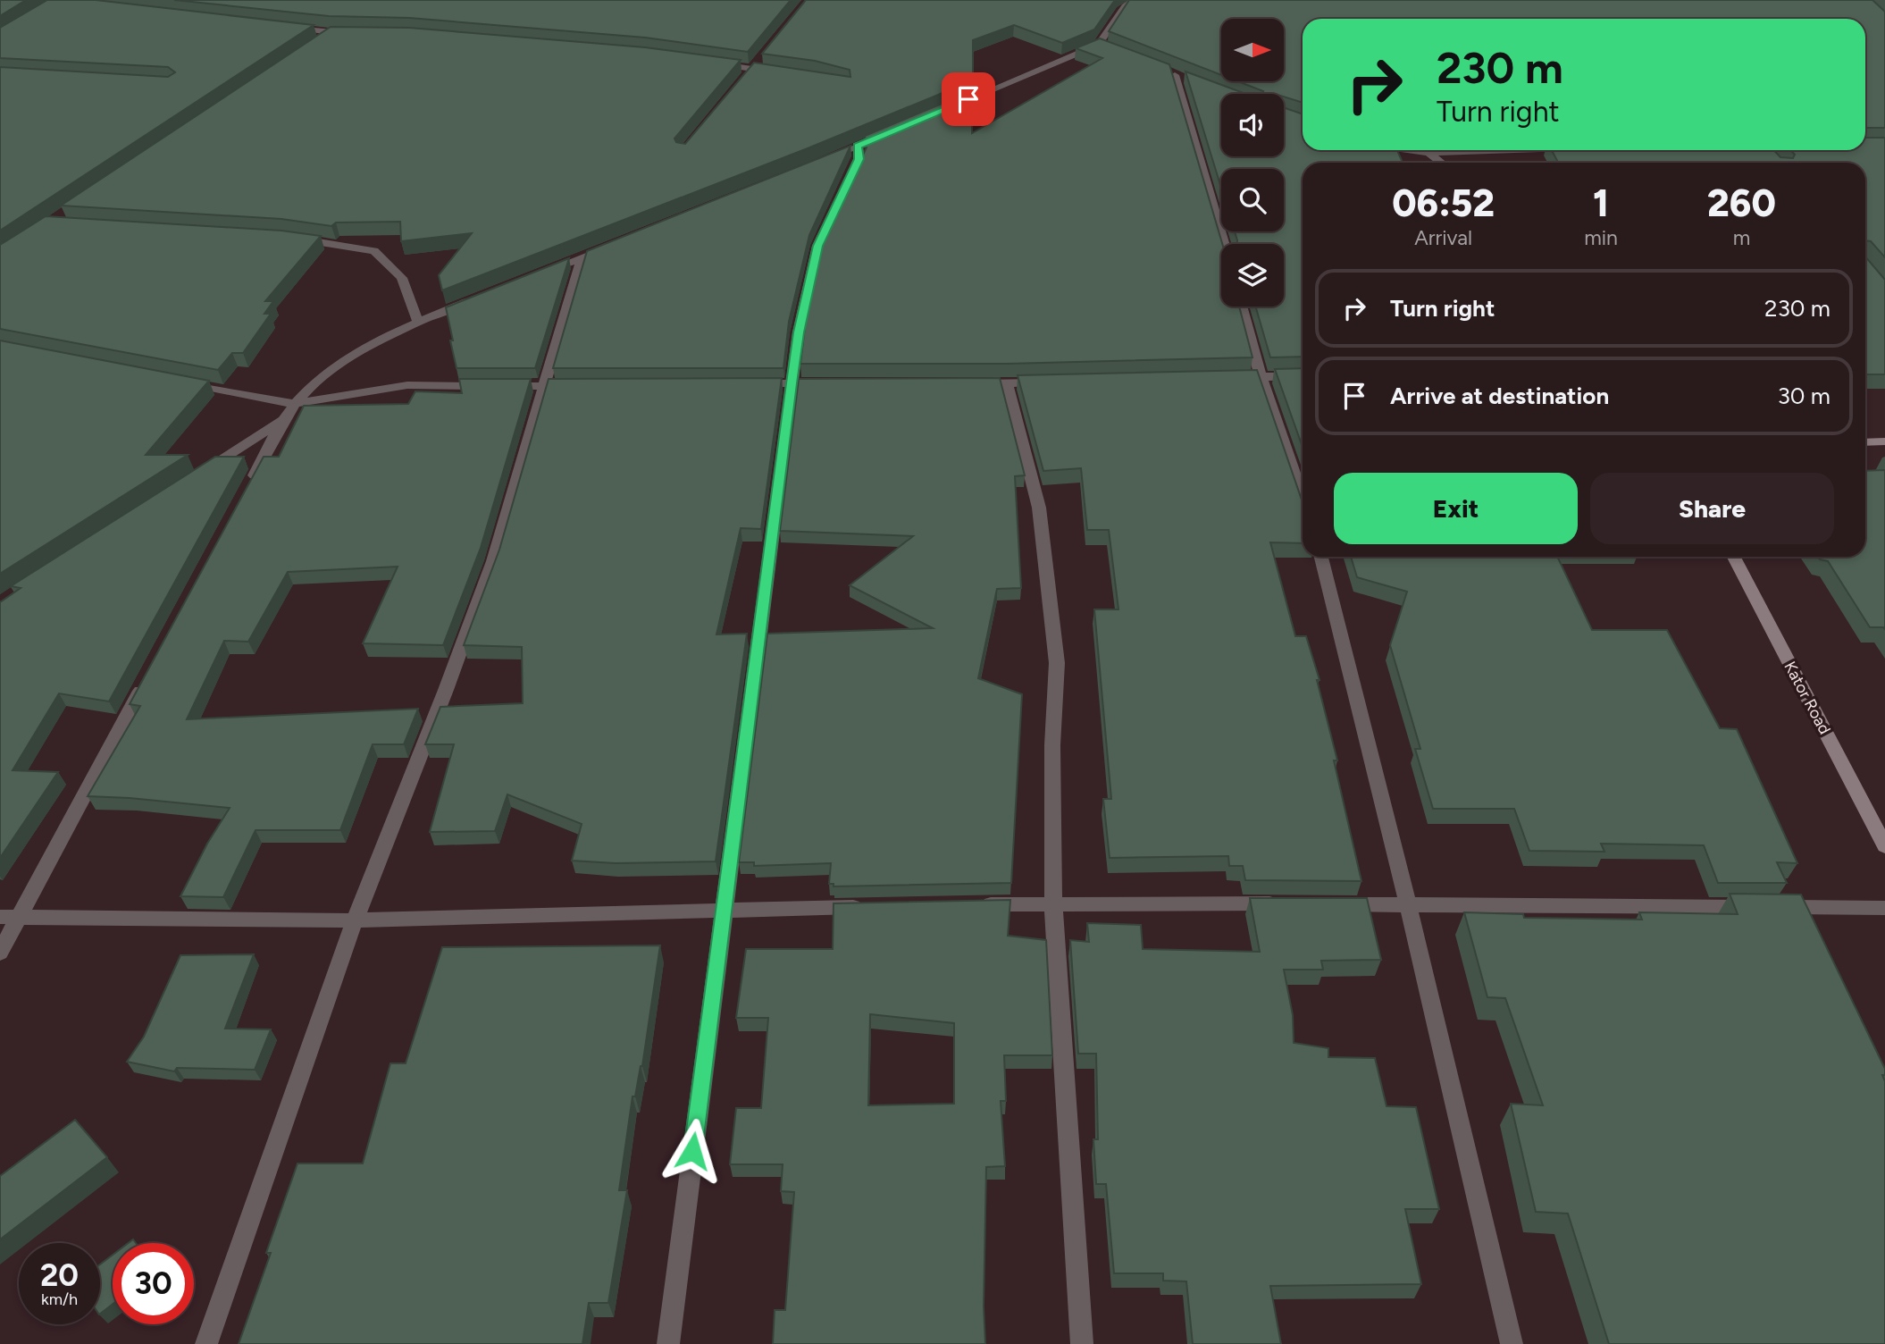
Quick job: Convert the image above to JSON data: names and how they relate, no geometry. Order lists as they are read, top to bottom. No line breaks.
{"streets":{"main road":["Kator Road"]},"north":"right","page":{"turn":["230 m","Turn right"],"eta":["06:52","Arrival","1","min","260","m"],"list":[{"name":"Turn right","value":"230 m"},{"name":"Arrive at destination","value":"30 m"}],"buttons":["Exit","Share"],"speed":"20 km/h","limit":"30"}}
